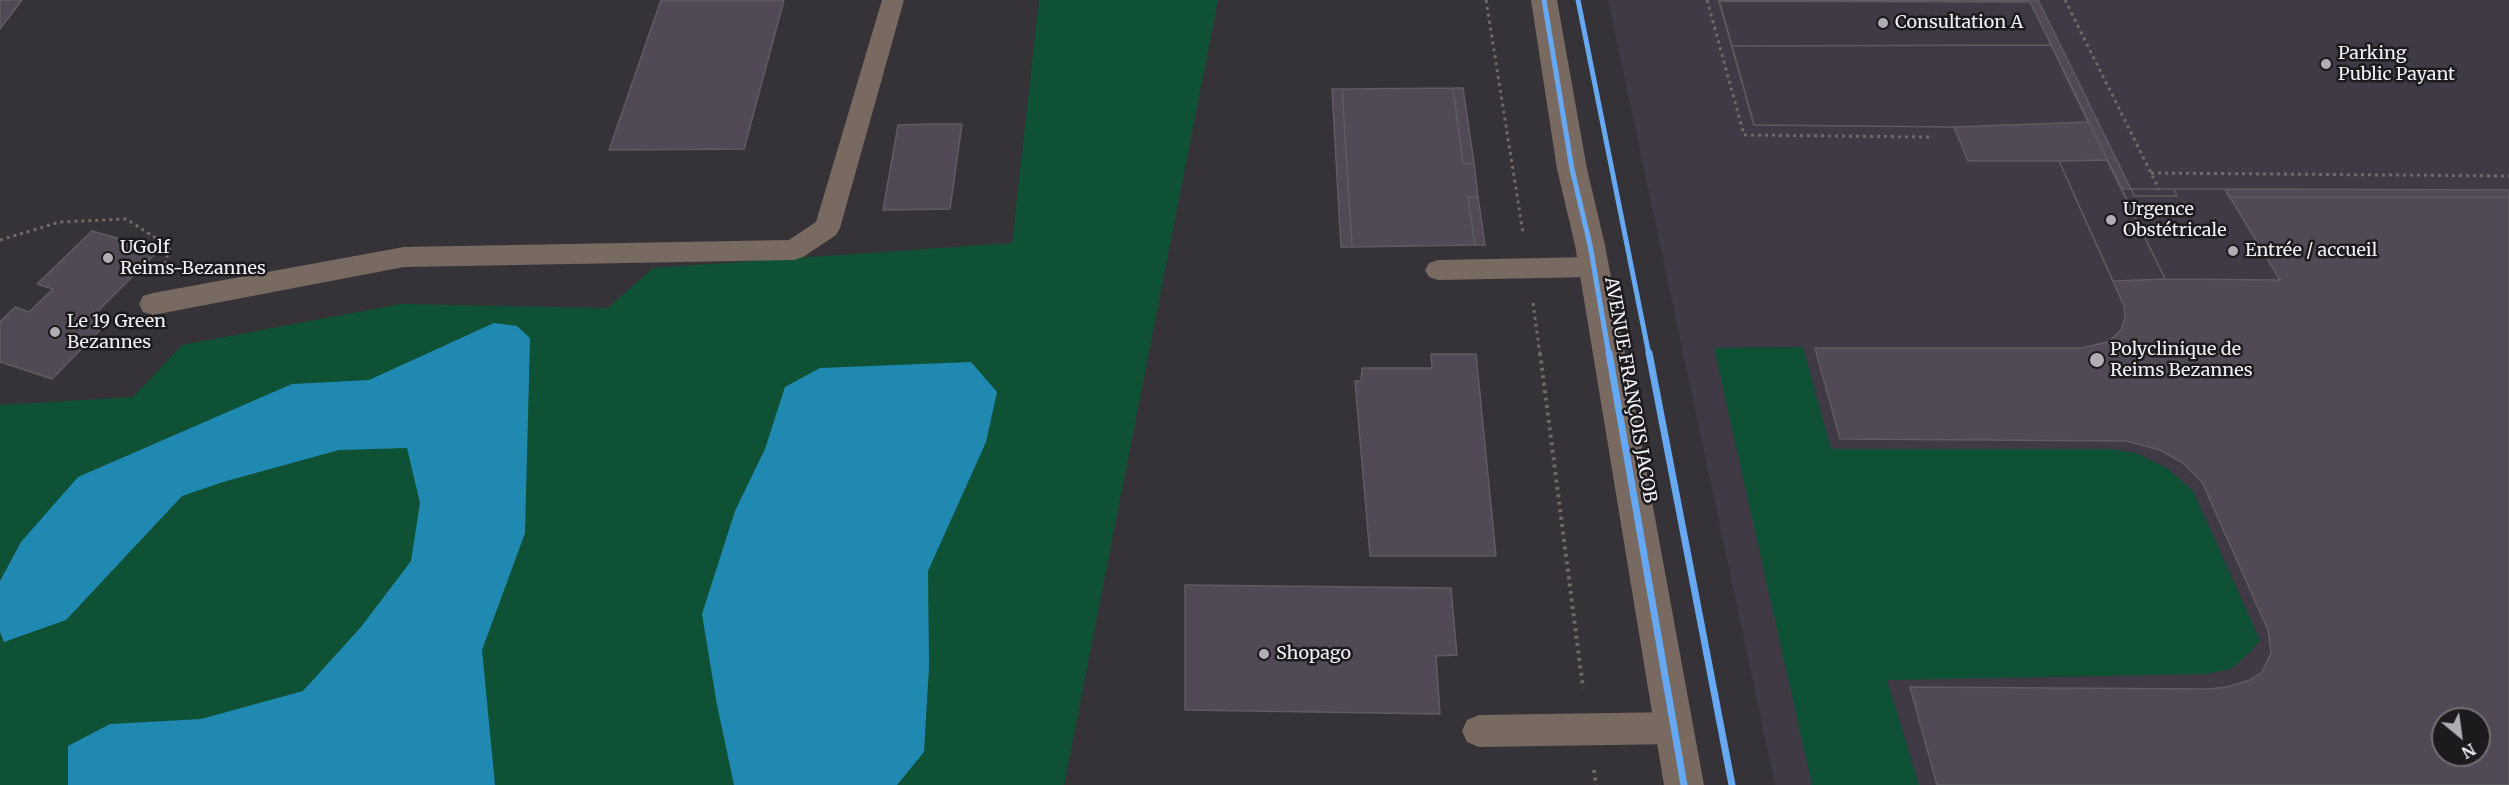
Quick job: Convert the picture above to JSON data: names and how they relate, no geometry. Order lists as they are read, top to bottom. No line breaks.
{"streets":{"street":["AVENUE FRANÇOIS JACOB"]},"places":["Consultation A","Parking Public Payant","Urgence Obstétricale","Entrée / accueil","UGolf Reims-Bezannes","Le 19 Green Bezannes","Polyclinique de Reims Bezannes","Shopago"],"north":"bottom right"}
